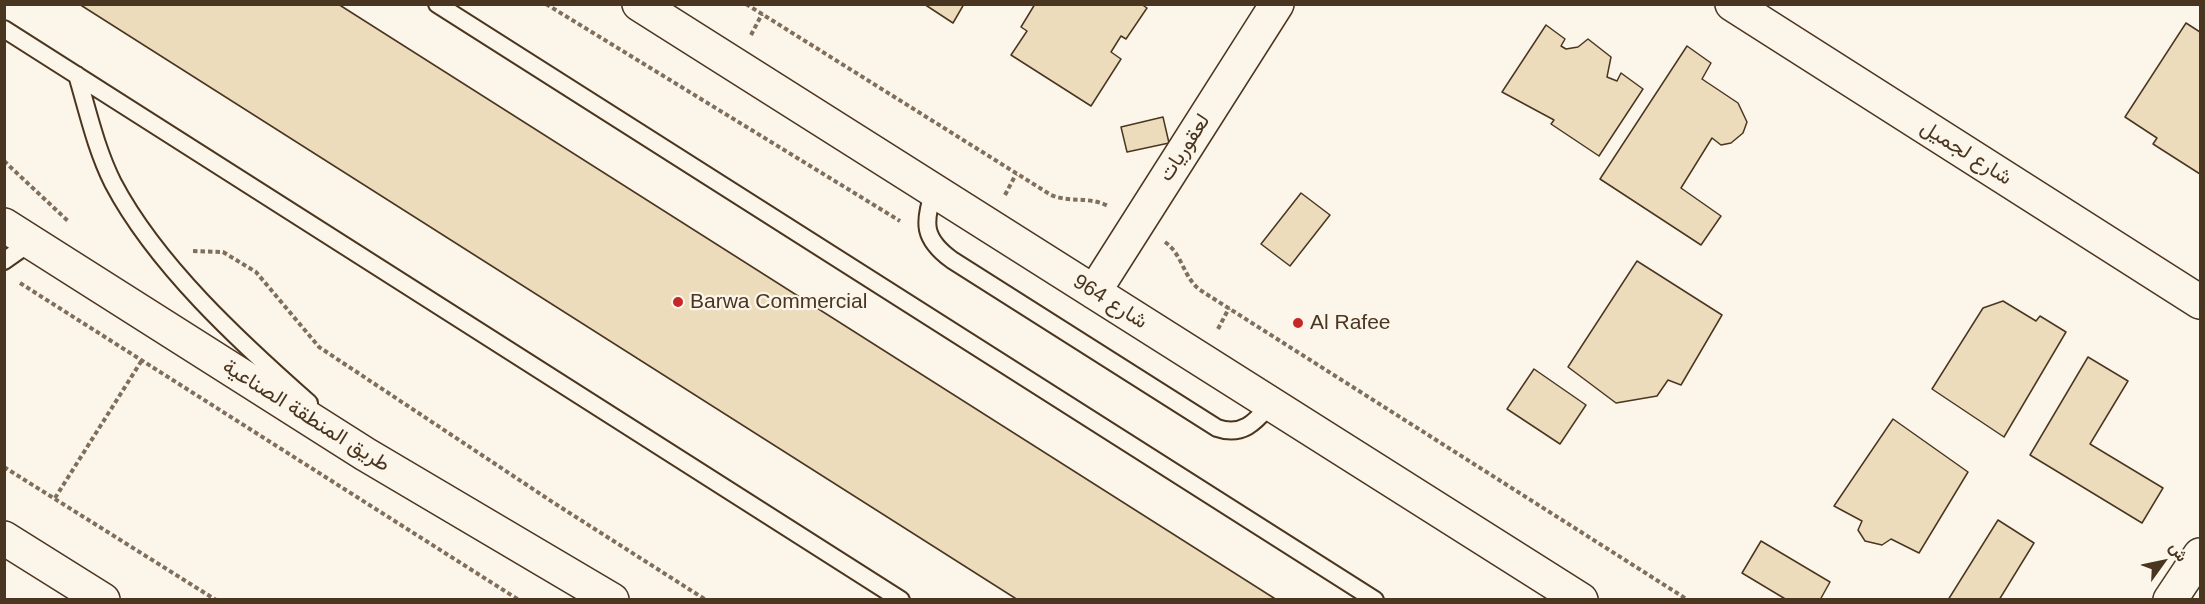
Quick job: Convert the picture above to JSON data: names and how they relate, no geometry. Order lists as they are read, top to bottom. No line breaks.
{"streets":{"street":["لعقوريات","شارع لجميل","شارع 964","طريق المنطقة الصناعية"]},"crossings":[["لعقوريات","شارع 964"]],"places":["Barwa Commercial","Al Rafee"],"north":"top right"}
